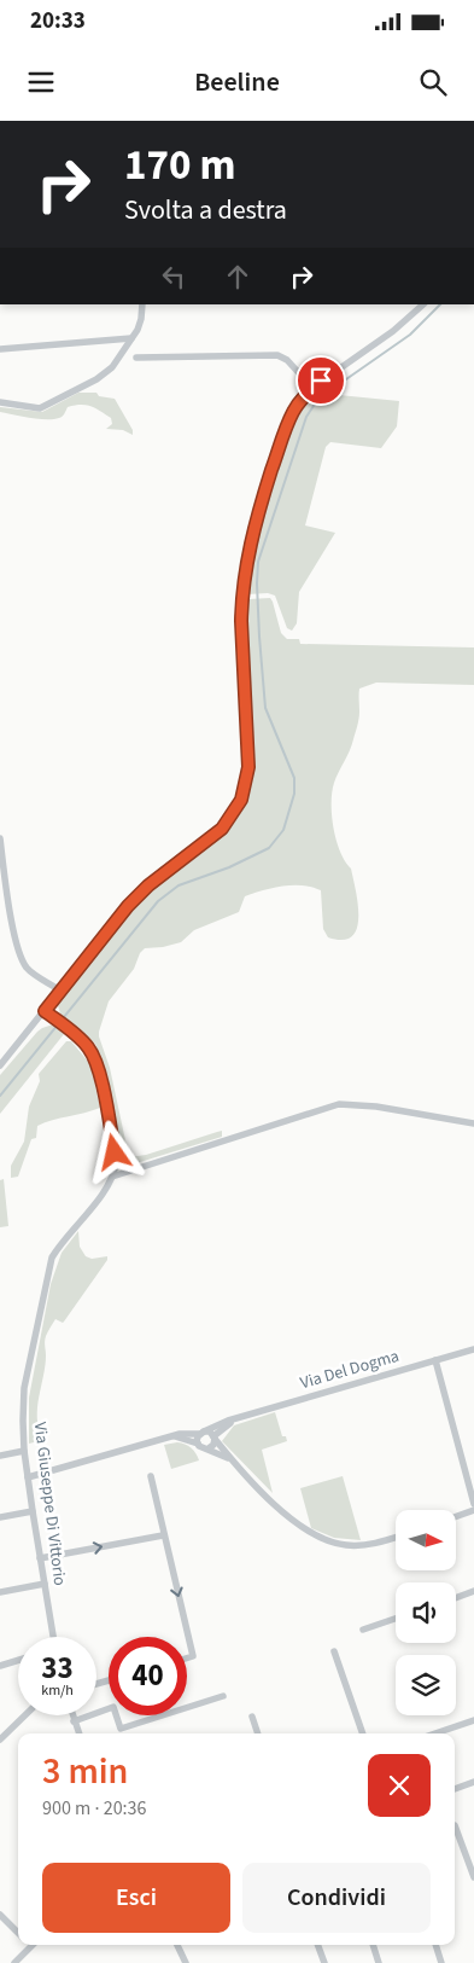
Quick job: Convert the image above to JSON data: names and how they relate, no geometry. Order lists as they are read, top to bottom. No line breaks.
{"streets":{"street":["Via Del Dogma","Via Giuseppe Di Vittorio"]},"north":"right","page":{"status":"20:33","header":"Beeline","turn":["170 m","Svolta a destra"],"speed":"33 km/h","limit":"40","heading":["3 min","900 m · 20:36"],"buttons":["Esci","Condividi"]}}
